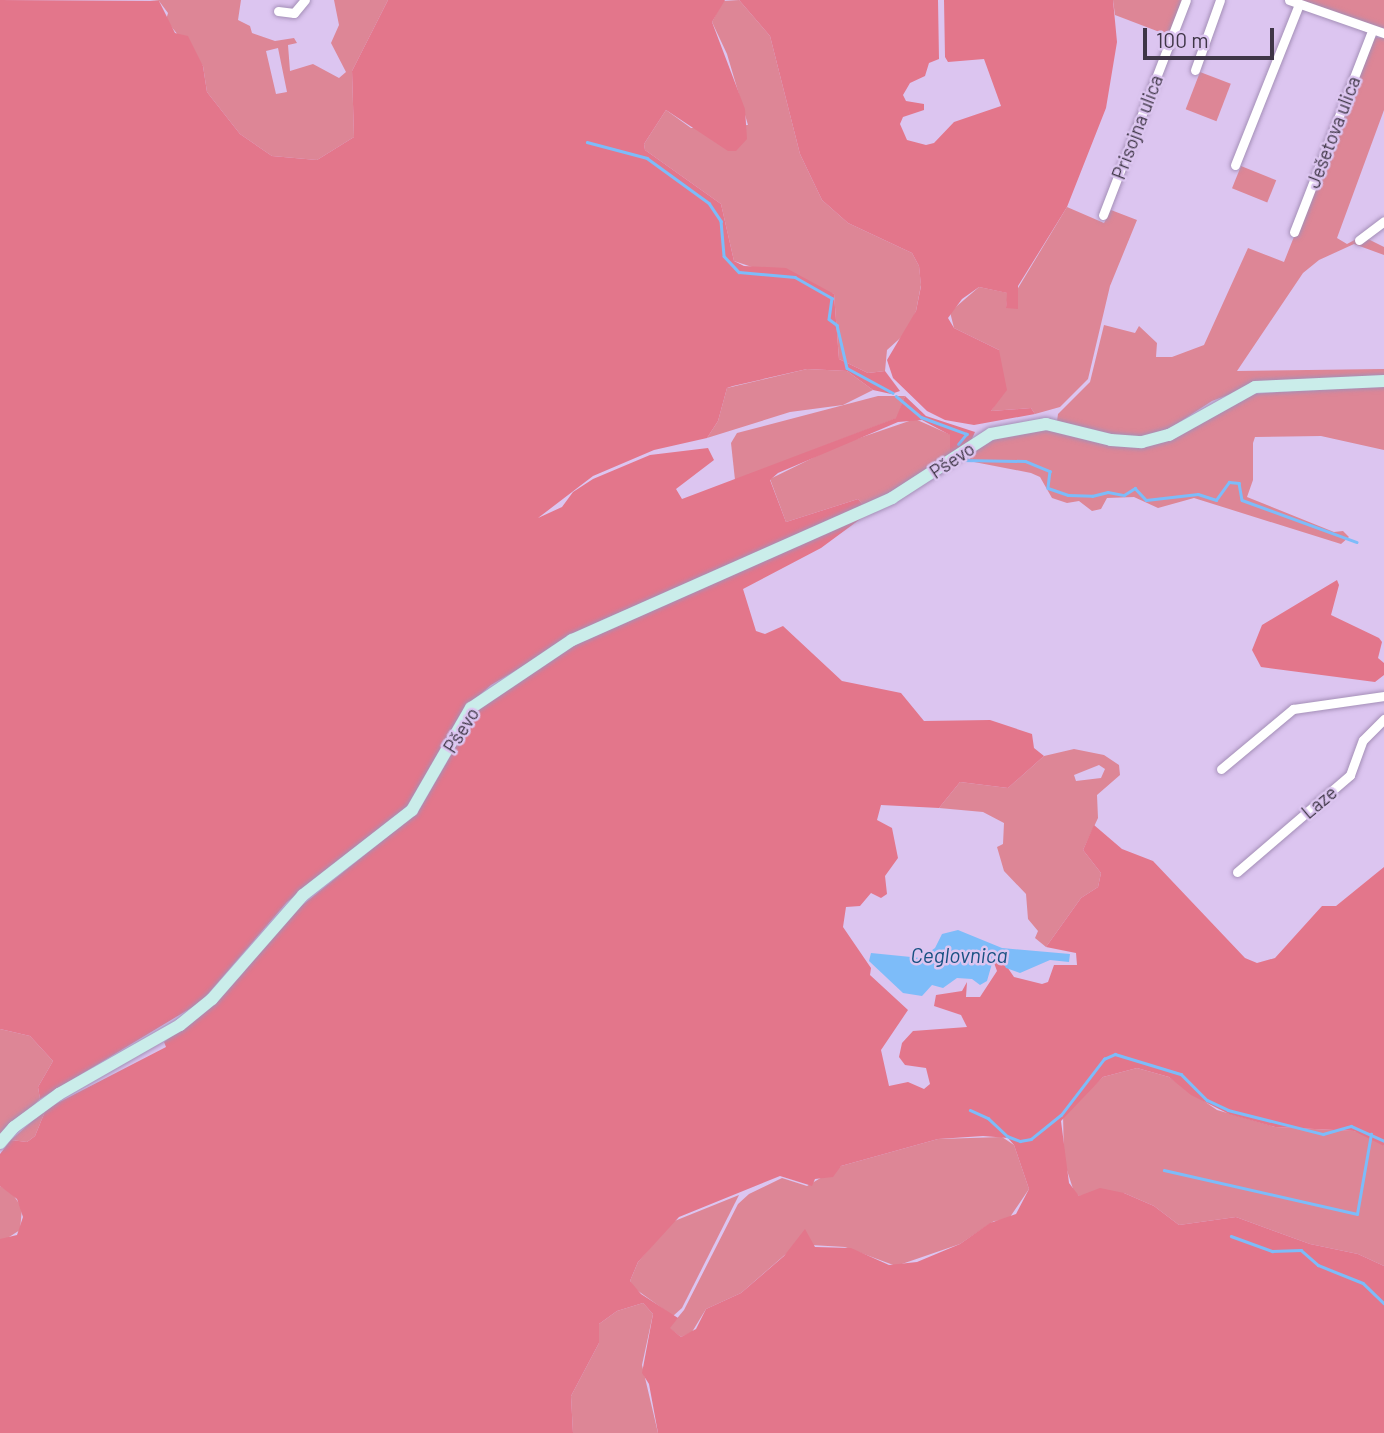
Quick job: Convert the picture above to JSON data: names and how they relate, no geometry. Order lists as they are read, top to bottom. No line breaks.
{"streets":{"street":["Prisojna ulica","Ješetova ulica","Pševo","Laze"]},"water":["Ceglovnica"],"scale_bar":"100 m"}
